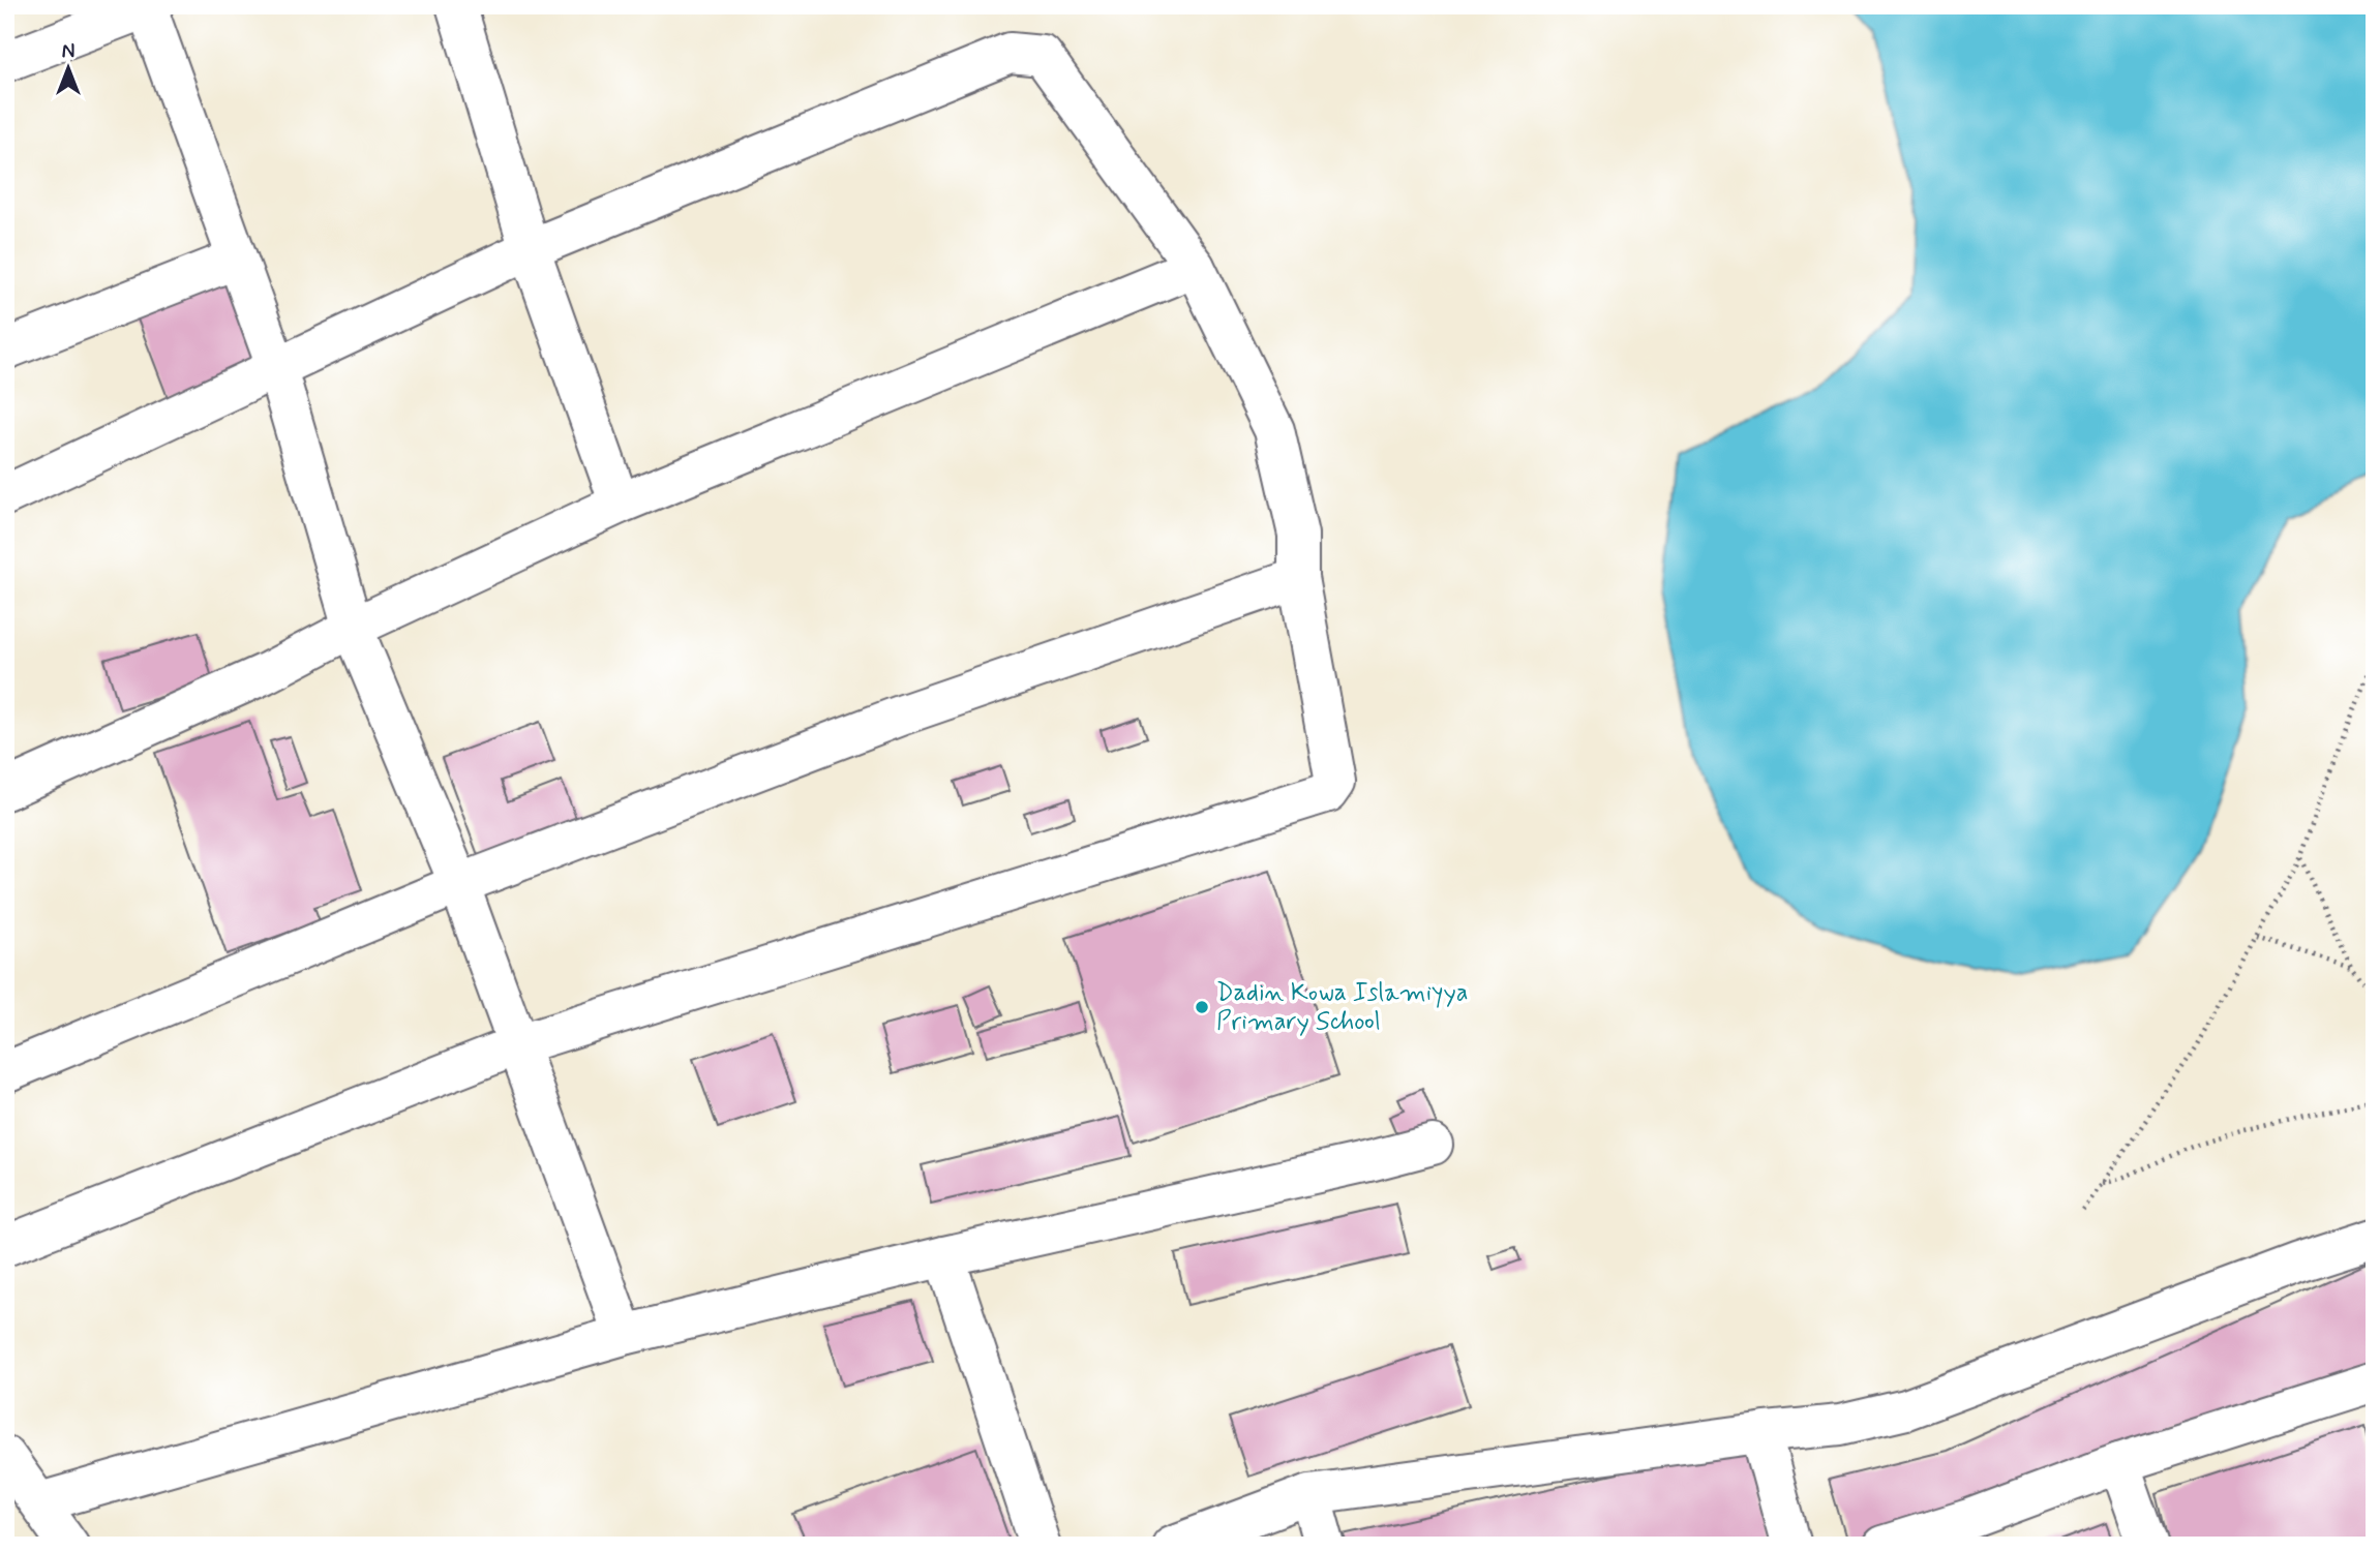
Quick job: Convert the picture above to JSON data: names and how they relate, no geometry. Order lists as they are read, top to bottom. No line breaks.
{"places":["Dadin Kowa Islamiyya Primary School"],"north":"top"}
